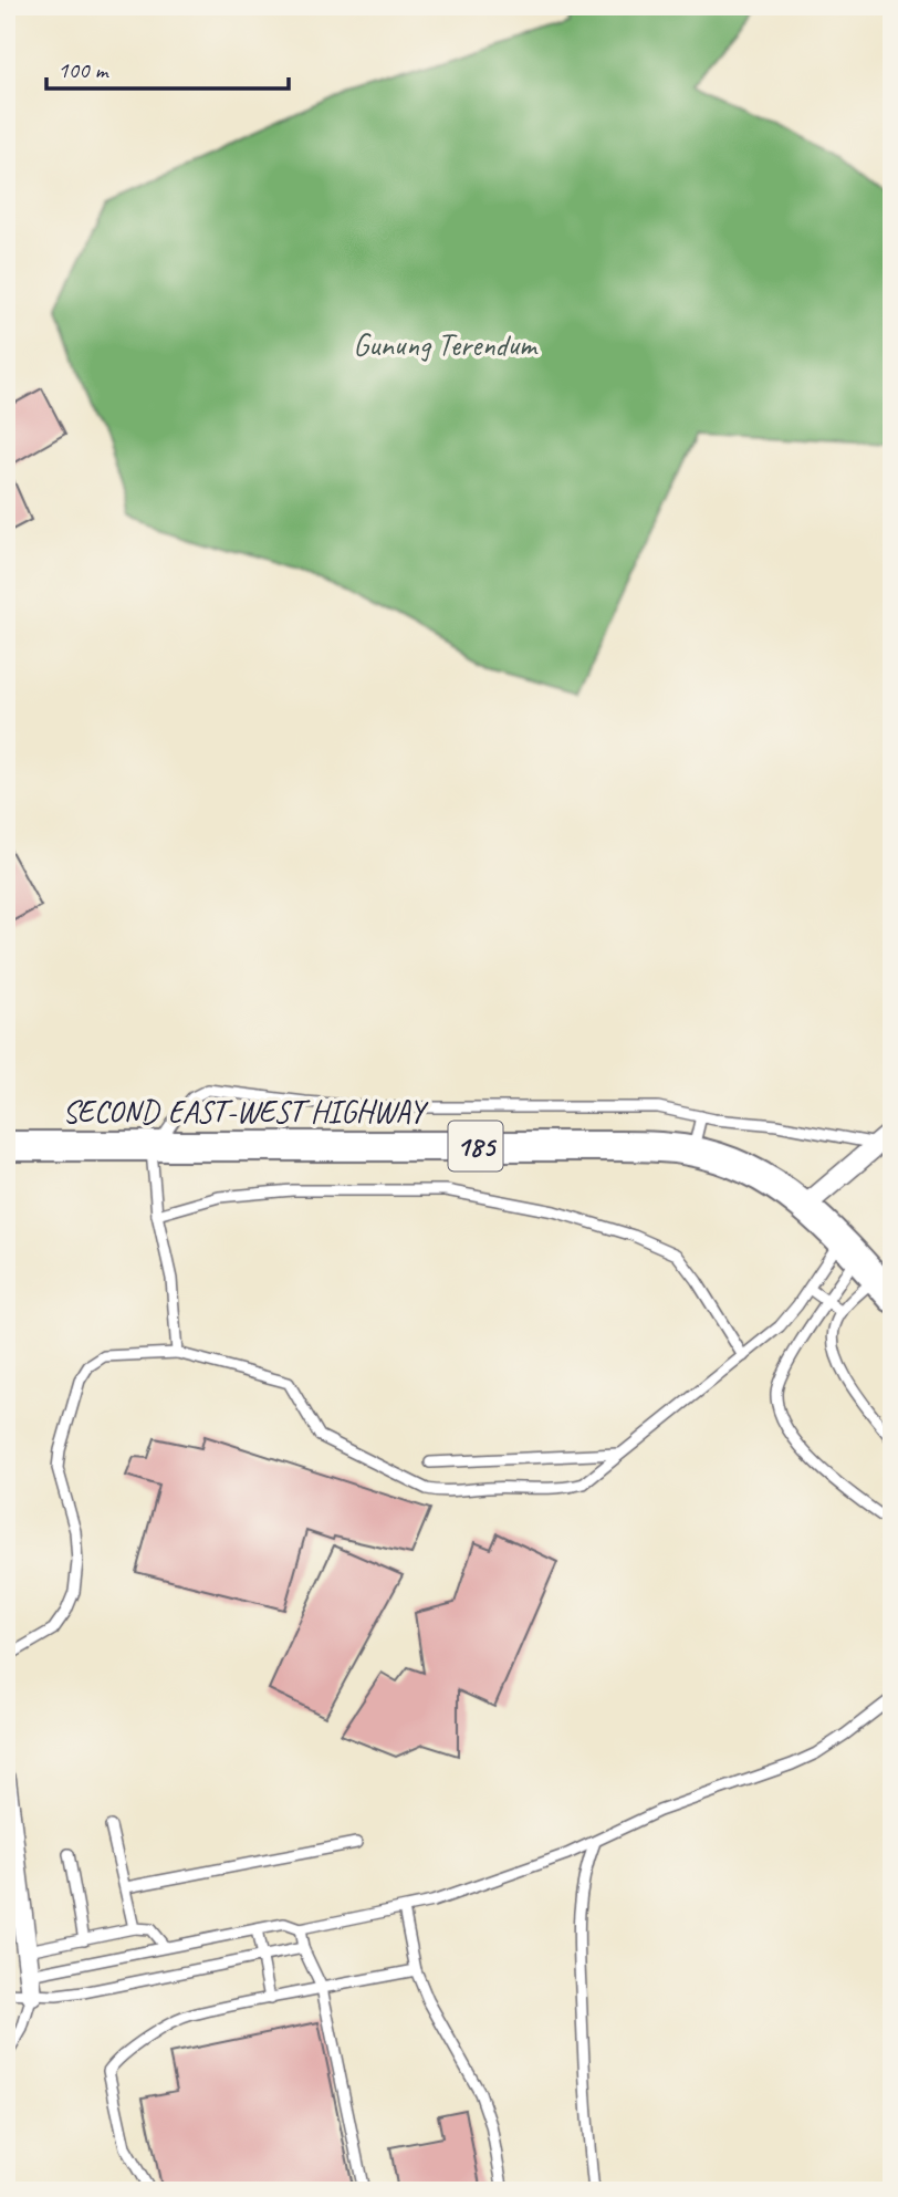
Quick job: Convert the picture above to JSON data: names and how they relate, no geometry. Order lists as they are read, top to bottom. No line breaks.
{"streets":{"main road":["SECOND EAST-WEST HIGHWAY","185"]},"parks":["Gunung Terendum"],"scale_bar":"100 m"}
